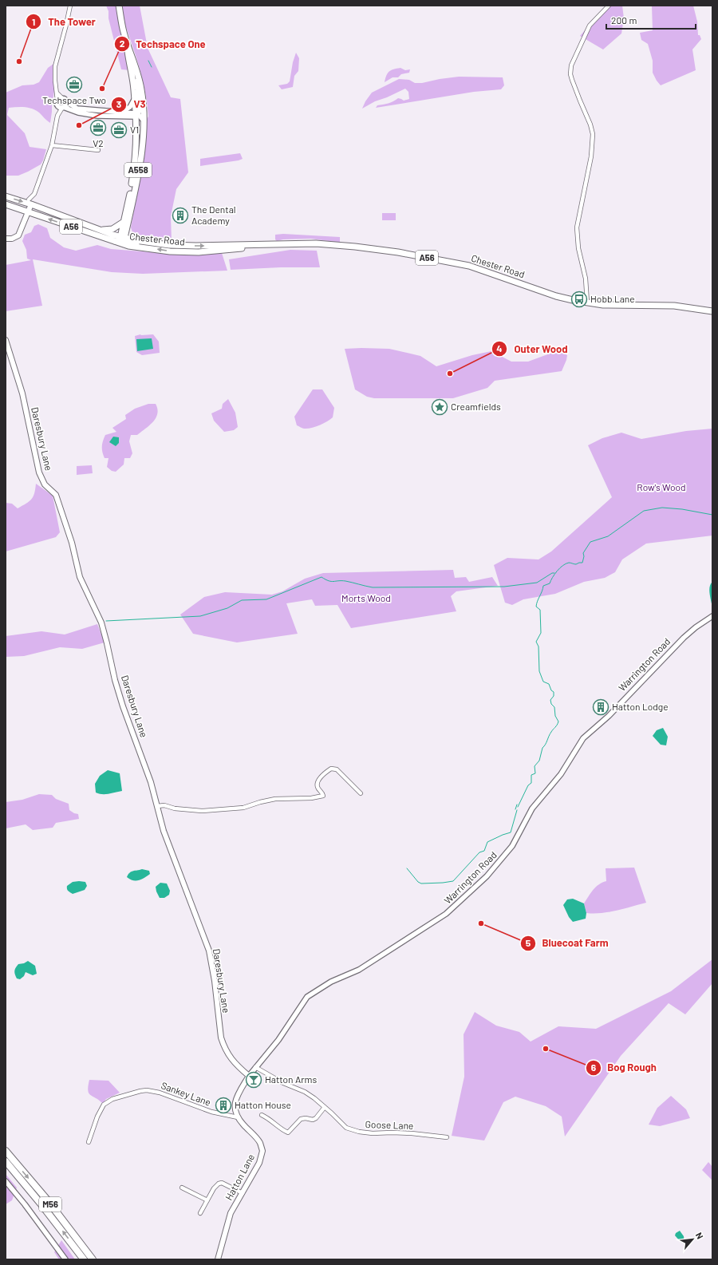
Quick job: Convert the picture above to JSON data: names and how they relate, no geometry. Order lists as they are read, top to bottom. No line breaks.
{"streets":{"highway":["M56"],"main road":["A558","A56","Chester Road","Daresbury Lane","Hatton Lane"],"street":["Warrington Road","Sankey Lane","Goose Lane"]},"crossings":[["A558","A56"],["A558","Chester Road"],["A56","Chester Road"],["Daresbury Lane","Warrington Road"],["Warrington Road","Goose Lane"],["Sankey Lane","Hatton Lane"]],"parks":["Row's Wood","Morts Wood"],"places":{"other":["The Tower","Techspace One","V3","Outer Wood","Bluecoat Farm","Bog Rough"],"office":["Techspace Two","V2","V1"],"building":["The Dental Academy","Hatton Lodge","Hatton House"],"bus stop":["Hobb Lane"],"place":["Creamfields"],"bar":["Hatton Arms"]},"scale_bar":"200 m","north":"top right"}
